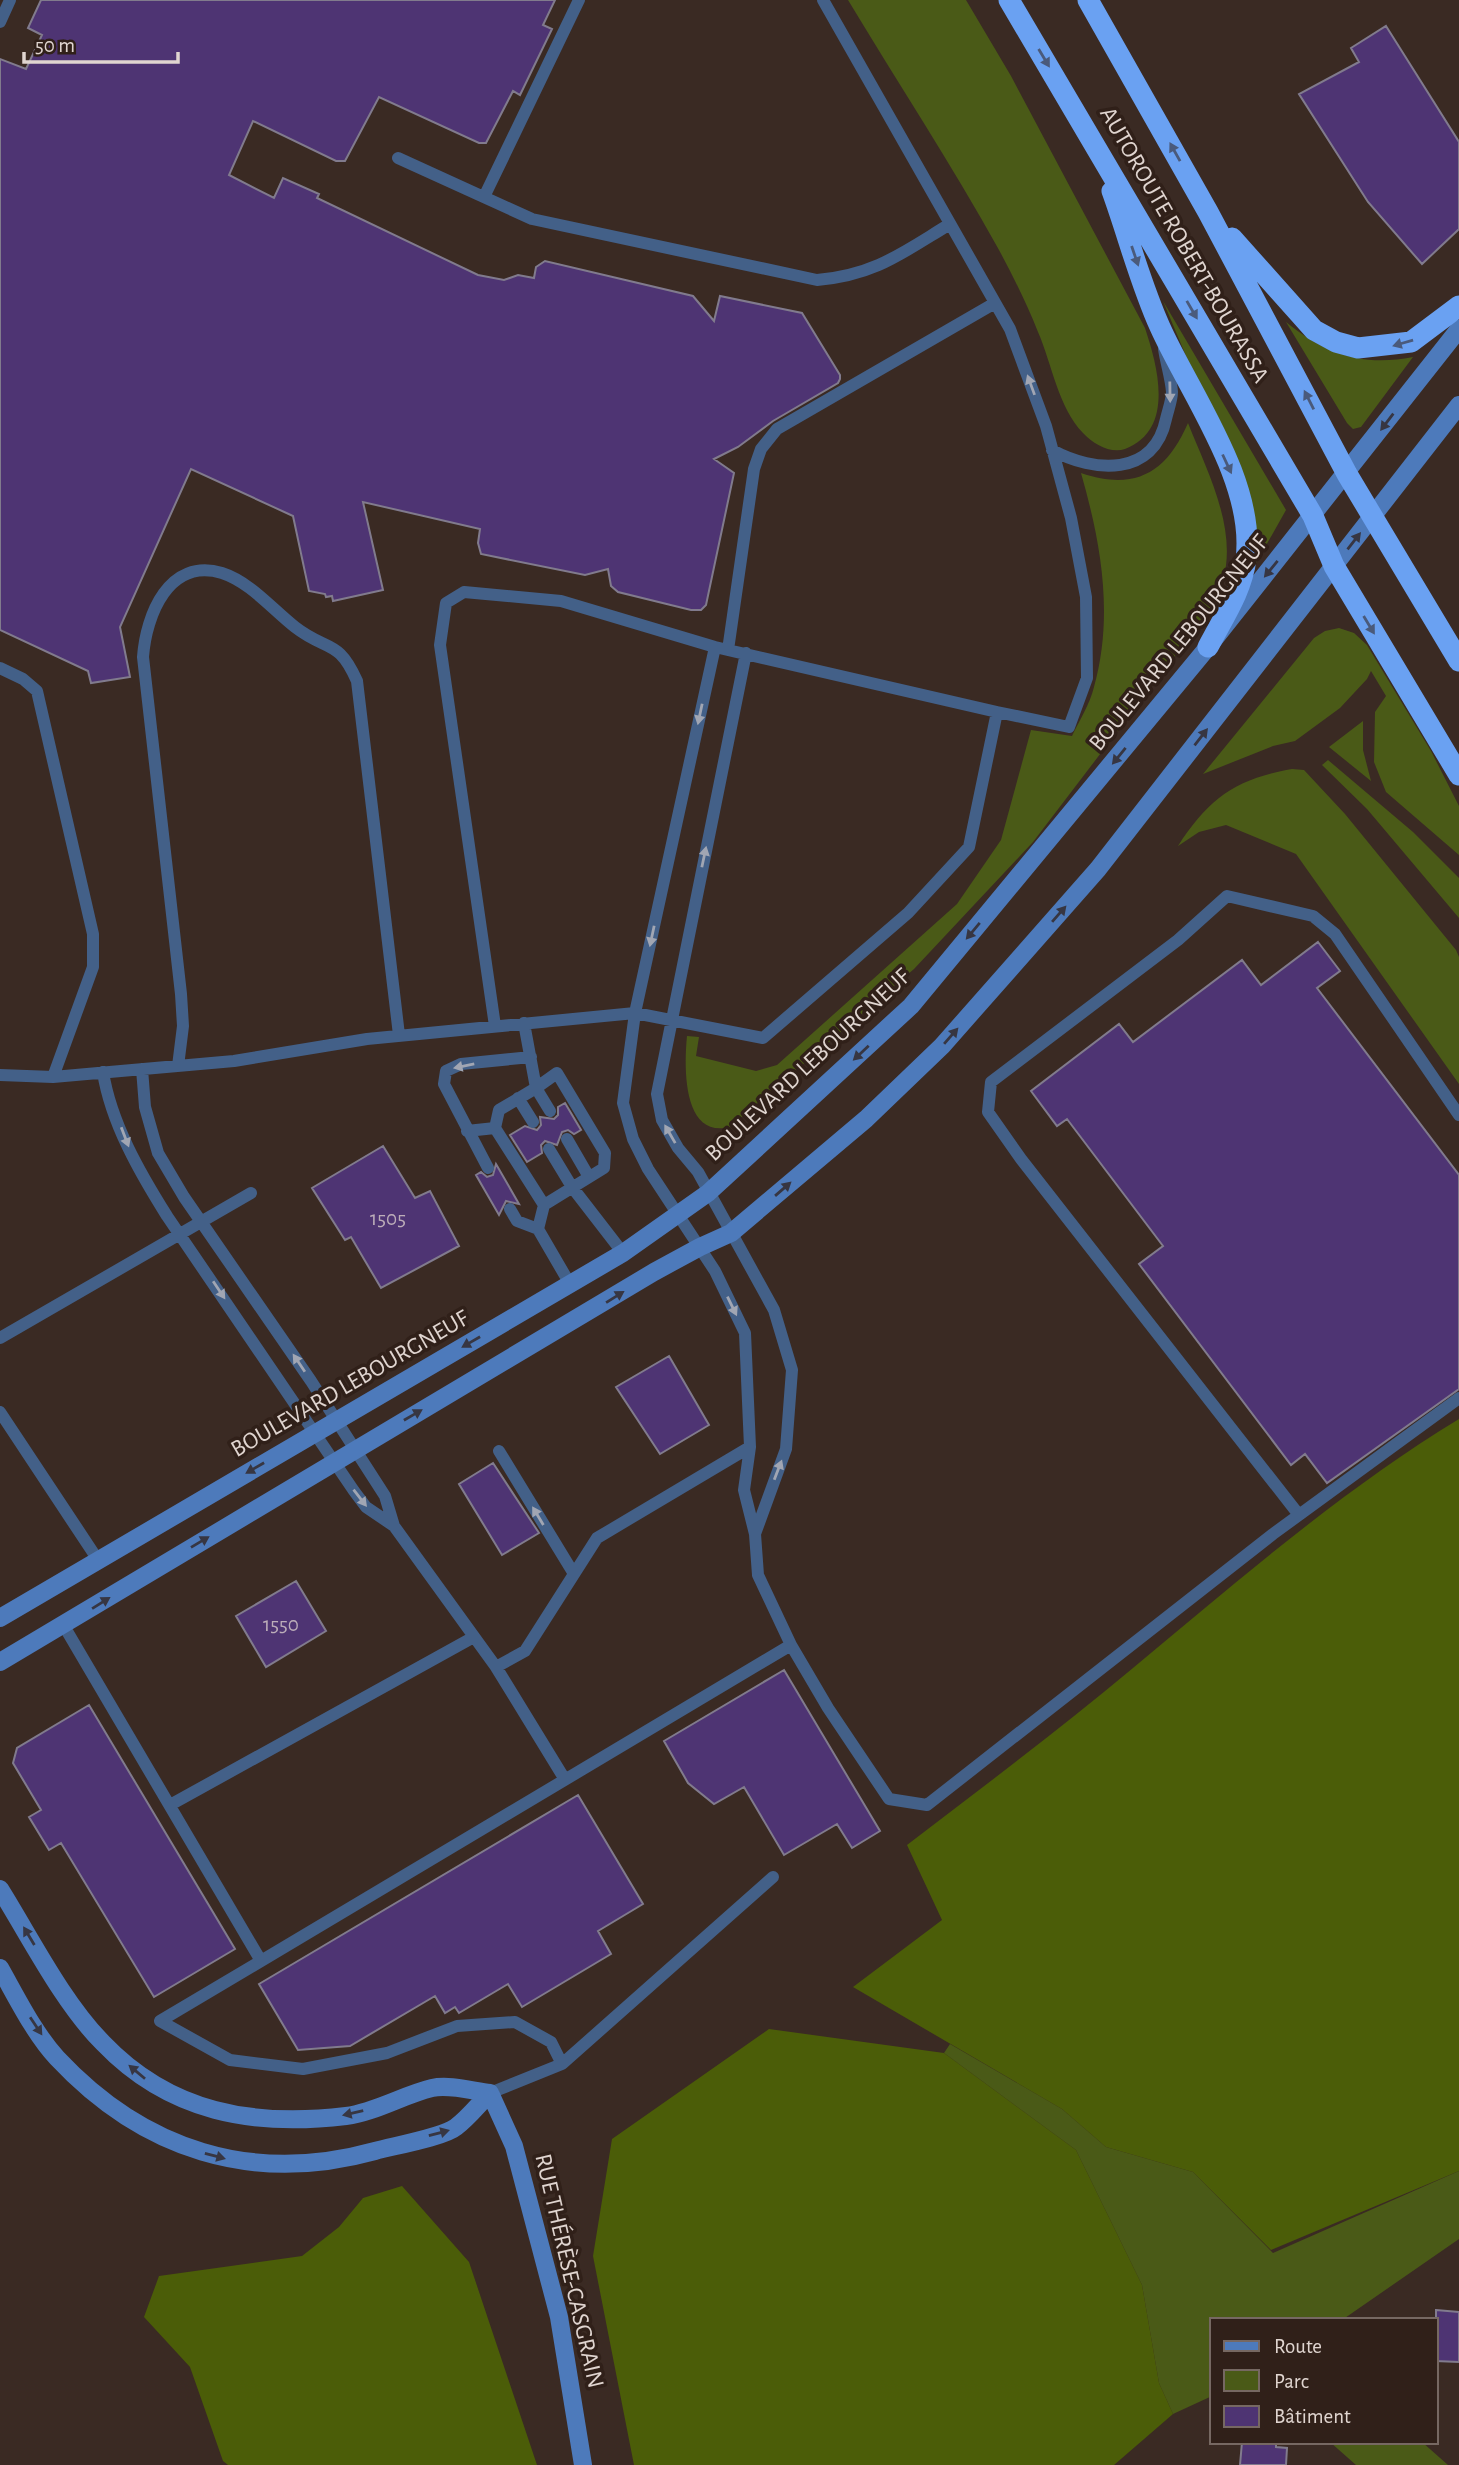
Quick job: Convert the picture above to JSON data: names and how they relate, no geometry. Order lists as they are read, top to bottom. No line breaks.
{"streets":{"highway":["AUTOROUTE ROBERT-BOURASSA"],"main road":["BOULEVARD LEBOURGNEUF","RUE THÉRÈSE-CASGRAIN"]},"crossings":[["AUTOROUTE ROBERT-BOURASSA","BOULEVARD LEBOURGNEUF"]],"house_numbers":["1505","1550"],"legend":["Route","Parc","Bâtiment"],"scale_bar":"50 m"}
